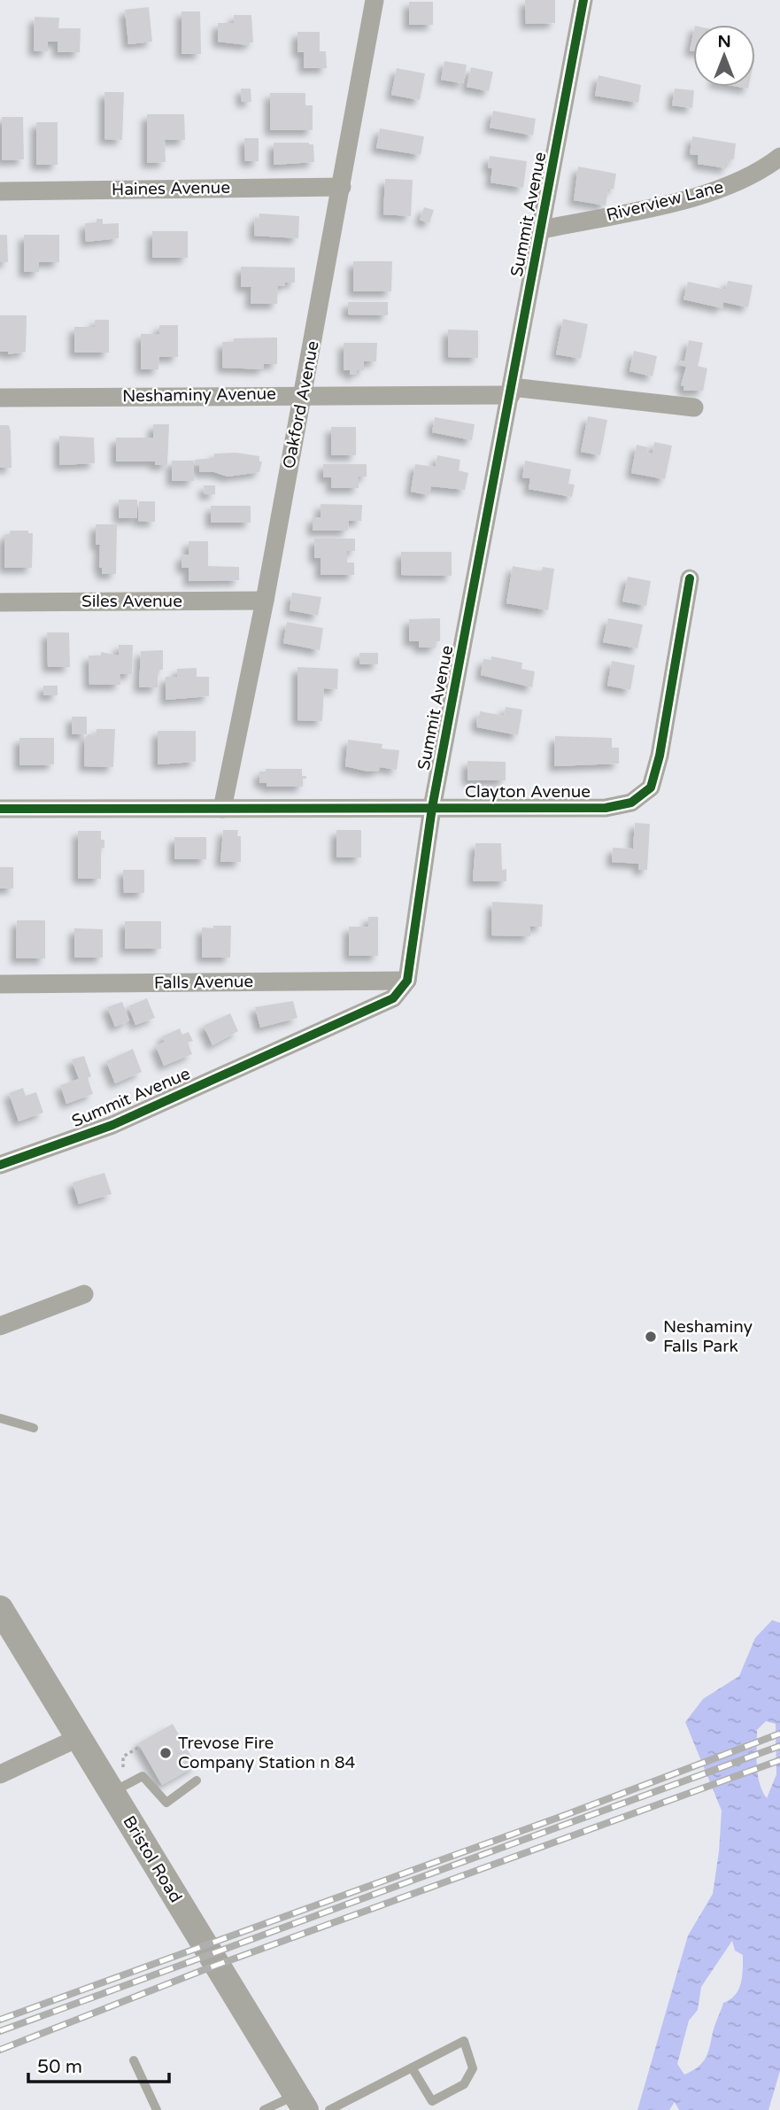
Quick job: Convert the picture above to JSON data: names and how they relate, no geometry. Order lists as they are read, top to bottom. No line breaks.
{"streets":{"main road":["Bristol Road"],"street":["Haines Avenue","Riverview Lane","Summit Avenue","Neshaminy Avenue","Oakford Avenue","Siles Avenue","Clayton Avenue","Falls Avenue"]},"crossings":[["Haines Avenue","Oakford Avenue"],["Riverview Lane","Summit Avenue"],["Summit Avenue","Neshaminy Avenue"],["Summit Avenue","Clayton Avenue"],["Summit Avenue","Falls Avenue"],["Neshaminy Avenue","Oakford Avenue"],["Oakford Avenue","Siles Avenue"],["Oakford Avenue","Clayton Avenue"]],"places":["Neshaminy Falls Park","Trevose Fire Company Station n 84"],"scale_bar":"50 m","north":"top"}
